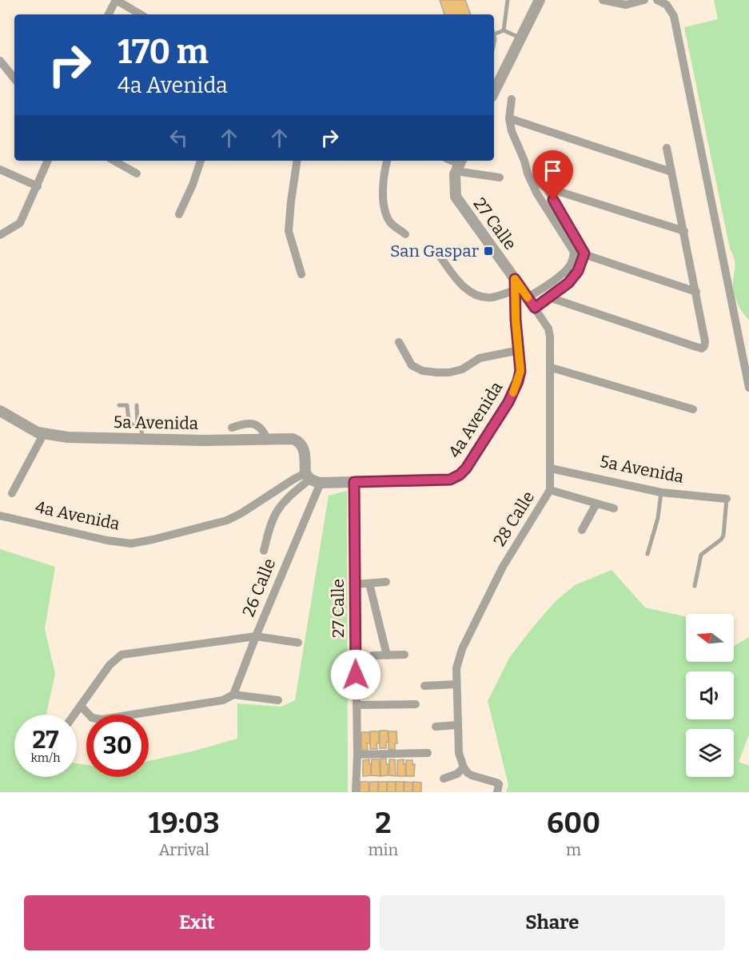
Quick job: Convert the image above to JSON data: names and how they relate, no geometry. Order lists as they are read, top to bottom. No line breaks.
{"streets":{"street":["27 Calle","4a Avenida","5a Avenida","28 Calle","26 Calle"]},"crossings":[["27 Calle","4a Avenida"],["27 Calle","28 Calle"],["4a Avenida","5a Avenida"],["4a Avenida","28 Calle"],["4a Avenida","26 Calle"],["5a Avenida","28 Calle"],["5a Avenida","26 Calle"]],"places":{"transit":["San Gaspar"]},"north":"left","page":{"turn":["170 m","4a Avenida"],"speed":"27 km/h","limit":"30","eta":["19:03","Arrival","2","min","600","m"],"buttons":["Exit","Share"]}}
